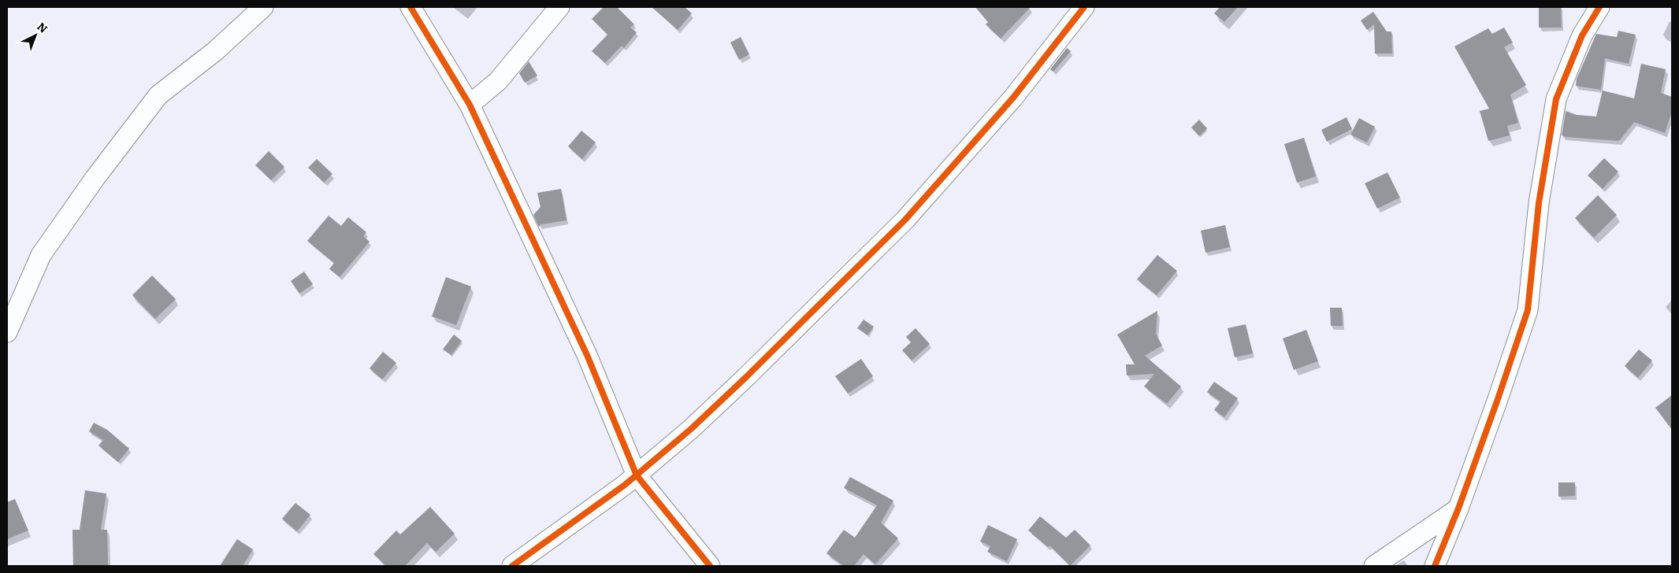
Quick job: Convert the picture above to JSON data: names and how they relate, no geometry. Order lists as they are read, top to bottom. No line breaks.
{"north":"top right"}
